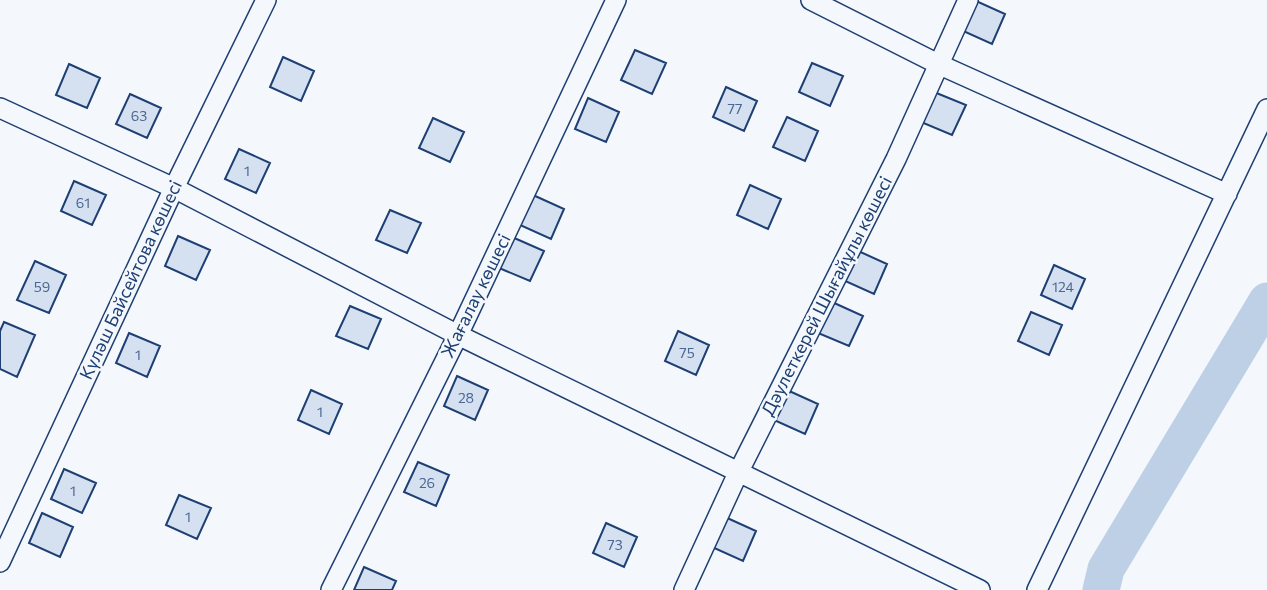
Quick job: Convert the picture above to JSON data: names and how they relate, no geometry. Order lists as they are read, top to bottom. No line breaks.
{"streets":{"street":["Күләш Байсейтова көшесі","Жағалау көшесі","Дәулеткерей Шығайұлы көшесі"]},"house_numbers":["77","63","1","61","59","124","75","1","28","1","26","1","1","73"]}
